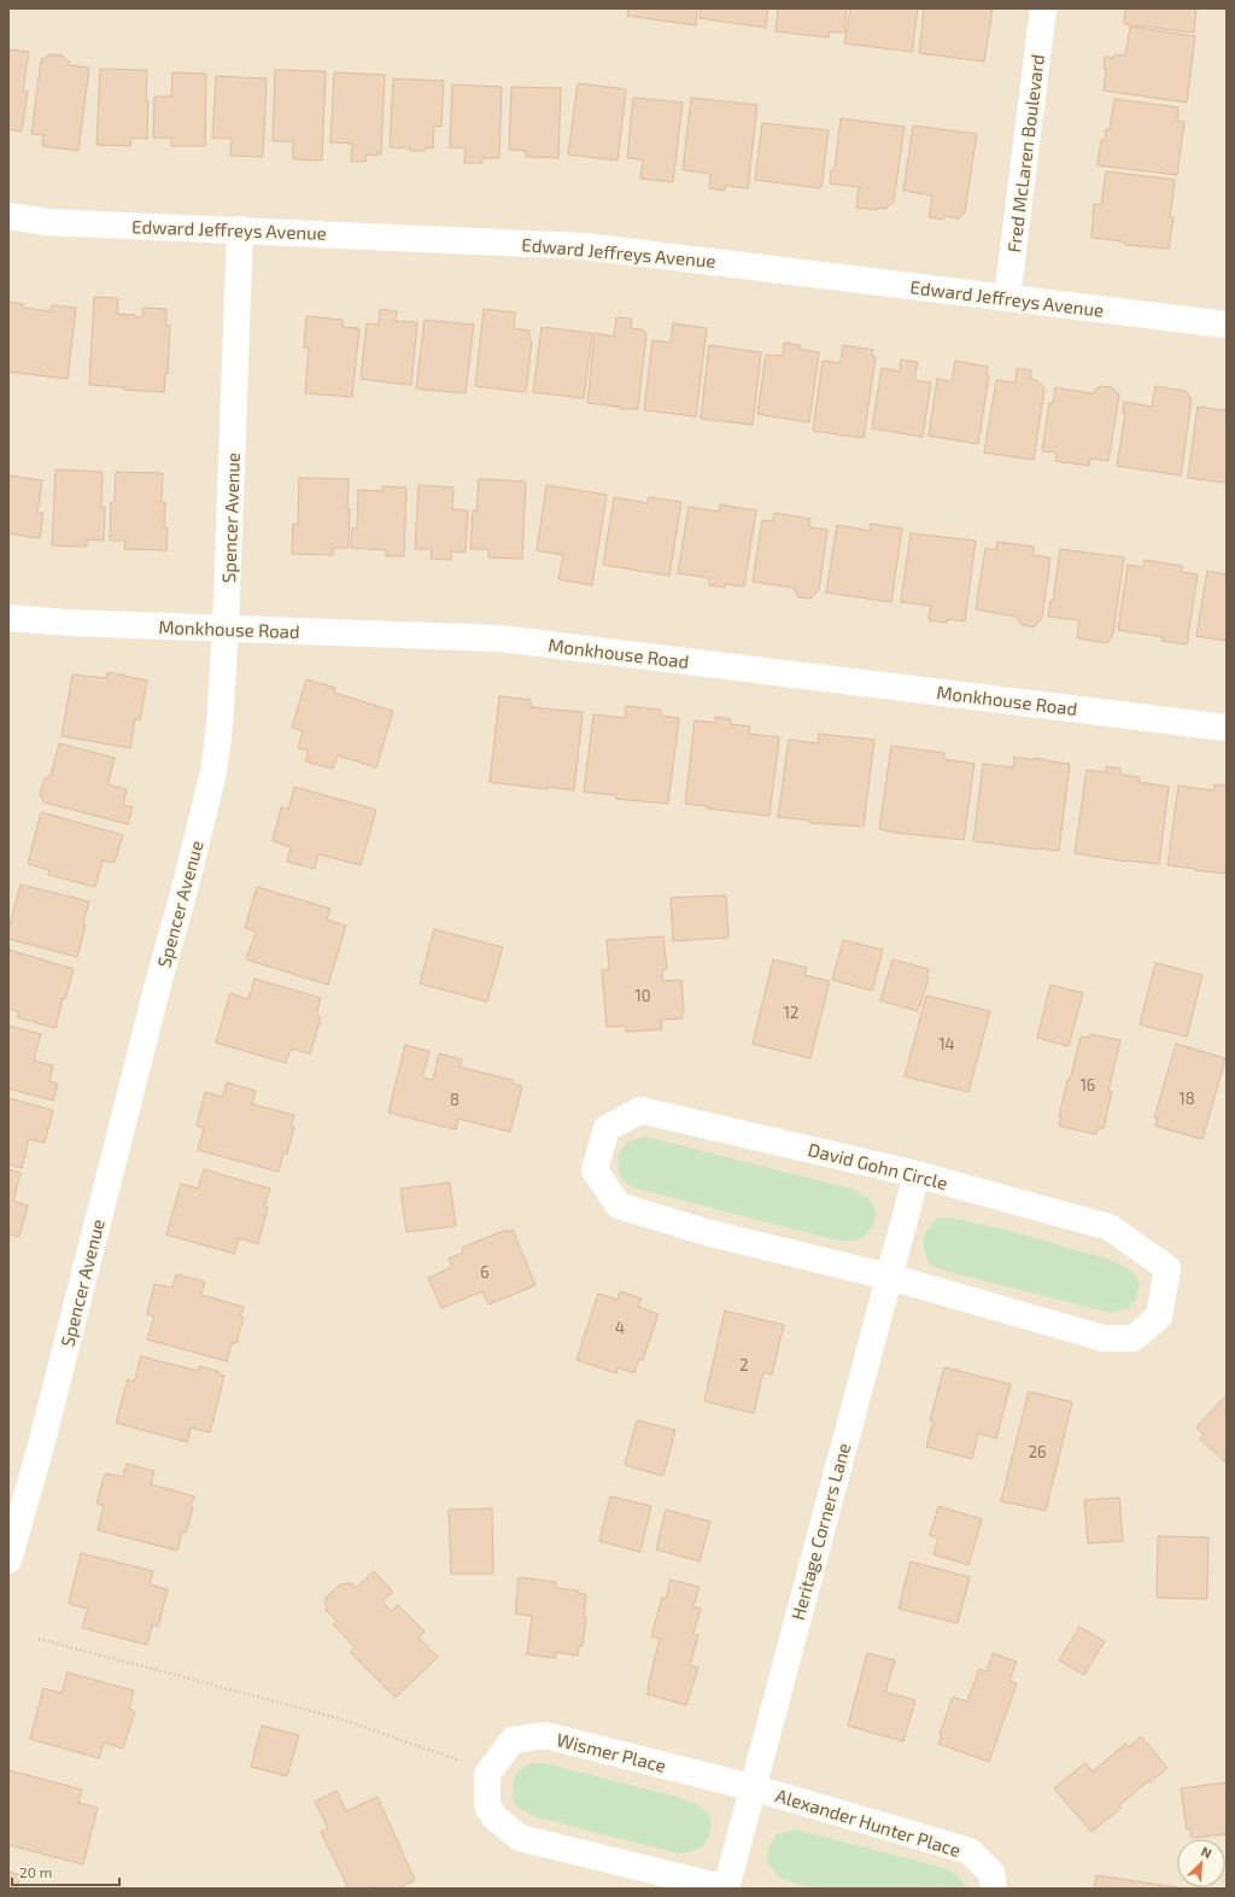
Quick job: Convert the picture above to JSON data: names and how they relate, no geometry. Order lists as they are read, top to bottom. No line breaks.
{"streets":{"street":["Fred McLaren Boulevard","Edward Jeffreys Avenue","Spencer Avenue","Monkhouse Road","David Gohn Circle","Heritage Corners Lane","Wismer Place","Alexander Hunter Place"]},"crossings":[["Fred McLaren Boulevard","Edward Jeffreys Avenue"],["Edward Jeffreys Avenue","Spencer Avenue"],["Spencer Avenue","Monkhouse Road"],["David Gohn Circle","Heritage Corners Lane"],["Heritage Corners Lane","Wismer Place"],["Heritage Corners Lane","Alexander Hunter Place"],["Wismer Place","Alexander Hunter Place"]],"house_numbers":["10","12","14","16","18","8","6","4","2","26"],"scale_bar":"20 m","north":"top right"}
